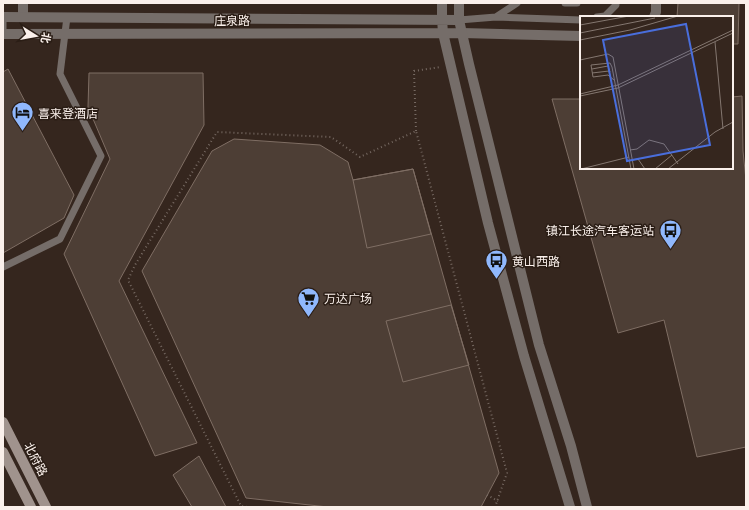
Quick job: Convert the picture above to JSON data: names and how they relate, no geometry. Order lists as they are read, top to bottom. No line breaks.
{"streets":{"main road":["北府路"],"street":["庄泉路"]},"places":{"hotel":["喜来登酒店"],"bus stop":["镇江长途汽车客运站","黄山西路"],"supermarket":["万达广场"]},"north":"right"}
